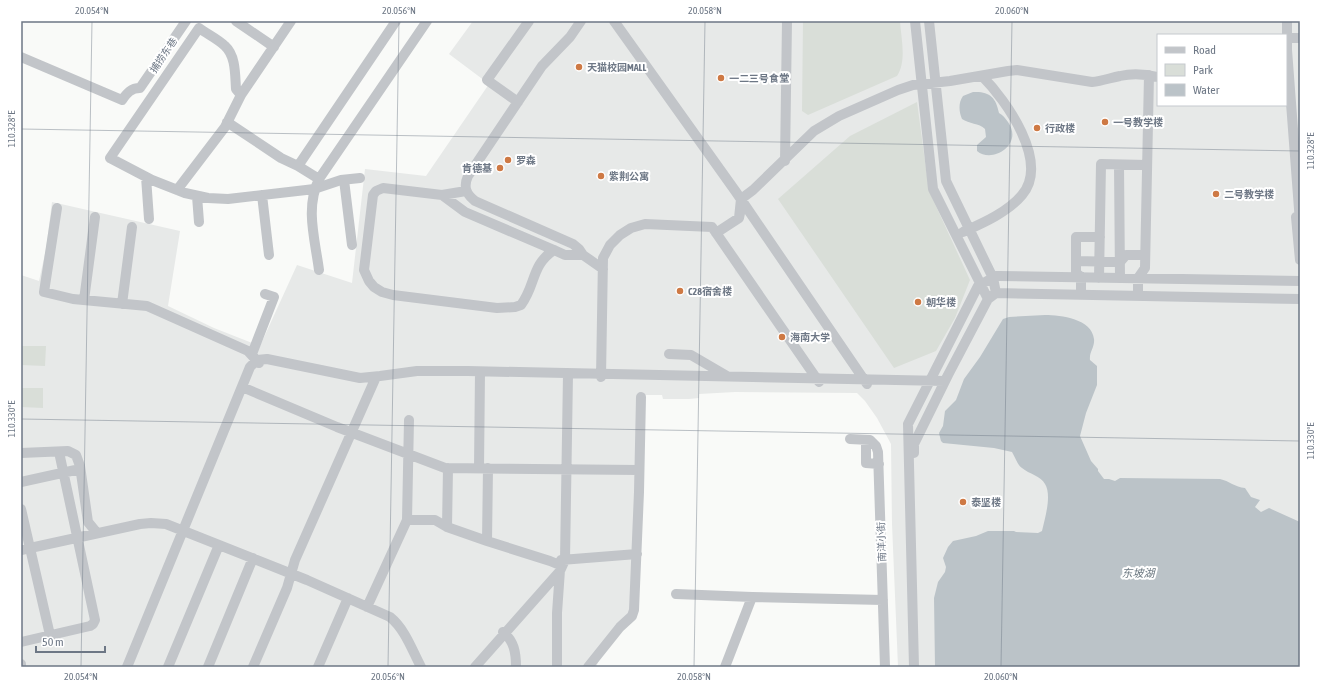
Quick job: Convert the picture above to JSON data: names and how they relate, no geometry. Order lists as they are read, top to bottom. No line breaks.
{"streets":{"street":["捕捞东巷","南洋小街"]},"water":["东坡湖"],"places":["天猫校园MALL","一二三号食堂","一号教学楼","行政楼","罗森","肯德基","紫荆公寓","二号教学楼","C28宿舍楼","朝华楼","海南大学","泰坚楼"],"legend":["Road","Park","Water"],"scale_bar":"50 m","coordinates":["20.054°N","20.056°N","20.058°N","20.060°N","110.328°E","110.330°E"]}
